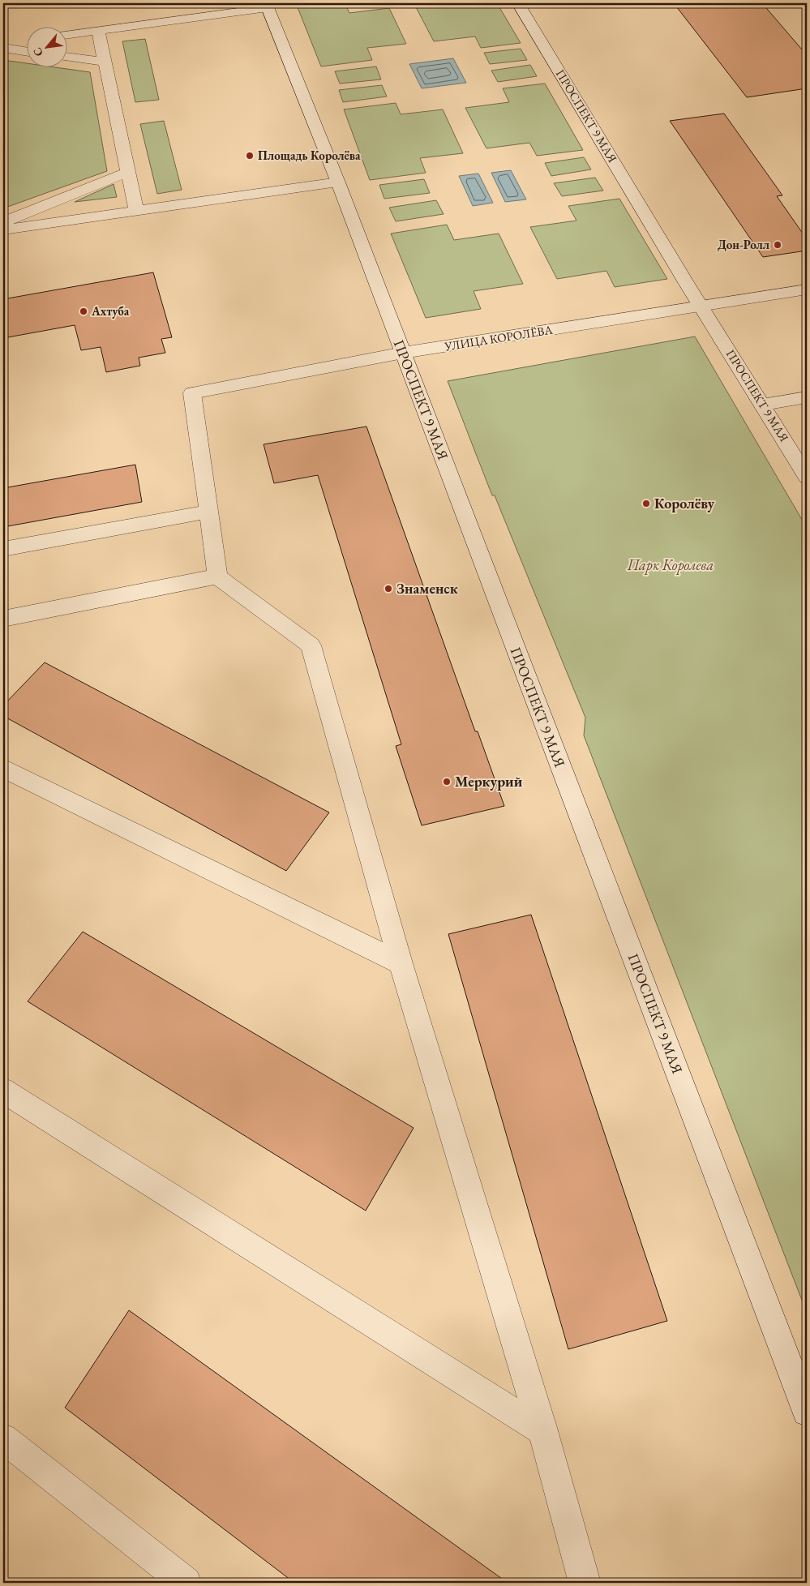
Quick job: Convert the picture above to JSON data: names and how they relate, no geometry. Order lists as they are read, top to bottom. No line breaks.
{"streets":{"street":["ПРОСПЕКТ 9 МАЯ","УЛИЦА КОРОЛЁВА"]},"crossings":[["ПРОСПЕКТ 9 МАЯ","УЛИЦА КОРОЛЁВА"]],"parks":["Парк Королева"],"places":["Площадь Королёва","Дон-Ролл","Ахтуба","Королёву","Знаменск","Меркурий"],"north":"bottom left"}
